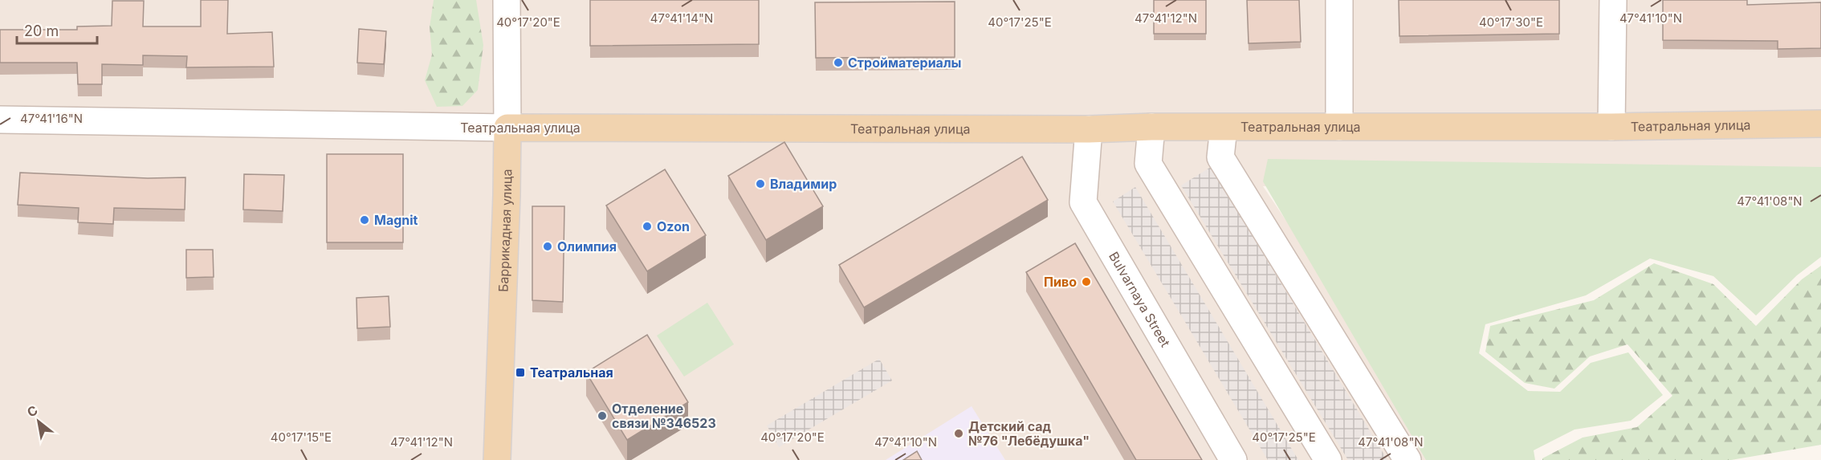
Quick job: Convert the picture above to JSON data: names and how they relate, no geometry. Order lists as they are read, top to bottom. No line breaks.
{"streets":{"main road":["Театральная улица","Баррикадная улица"],"street":["Bulvarnaya Street"]},"crossings":[["Театральная улица","Баррикадная улица"],["Театральная улица","Bulvarnaya Street"]],"places":{"other":["Стройматериалы","Владимир","Magnit","Ozon","Олимпия","Пиво","Отделение связи №346523","Детский сад №76 \"Лебёдушка\""],"transit":["Театральная"]},"scale_bar":"20 m","north":"top left","coordinates":["47°41'10\"N","47°41'14\"N","47°41'12\"N","40°17'20\"E","40°17'25\"E","40°17'30\"E","47°41'16\"N","47°41'08\"N","40°17'15\"E"]}
